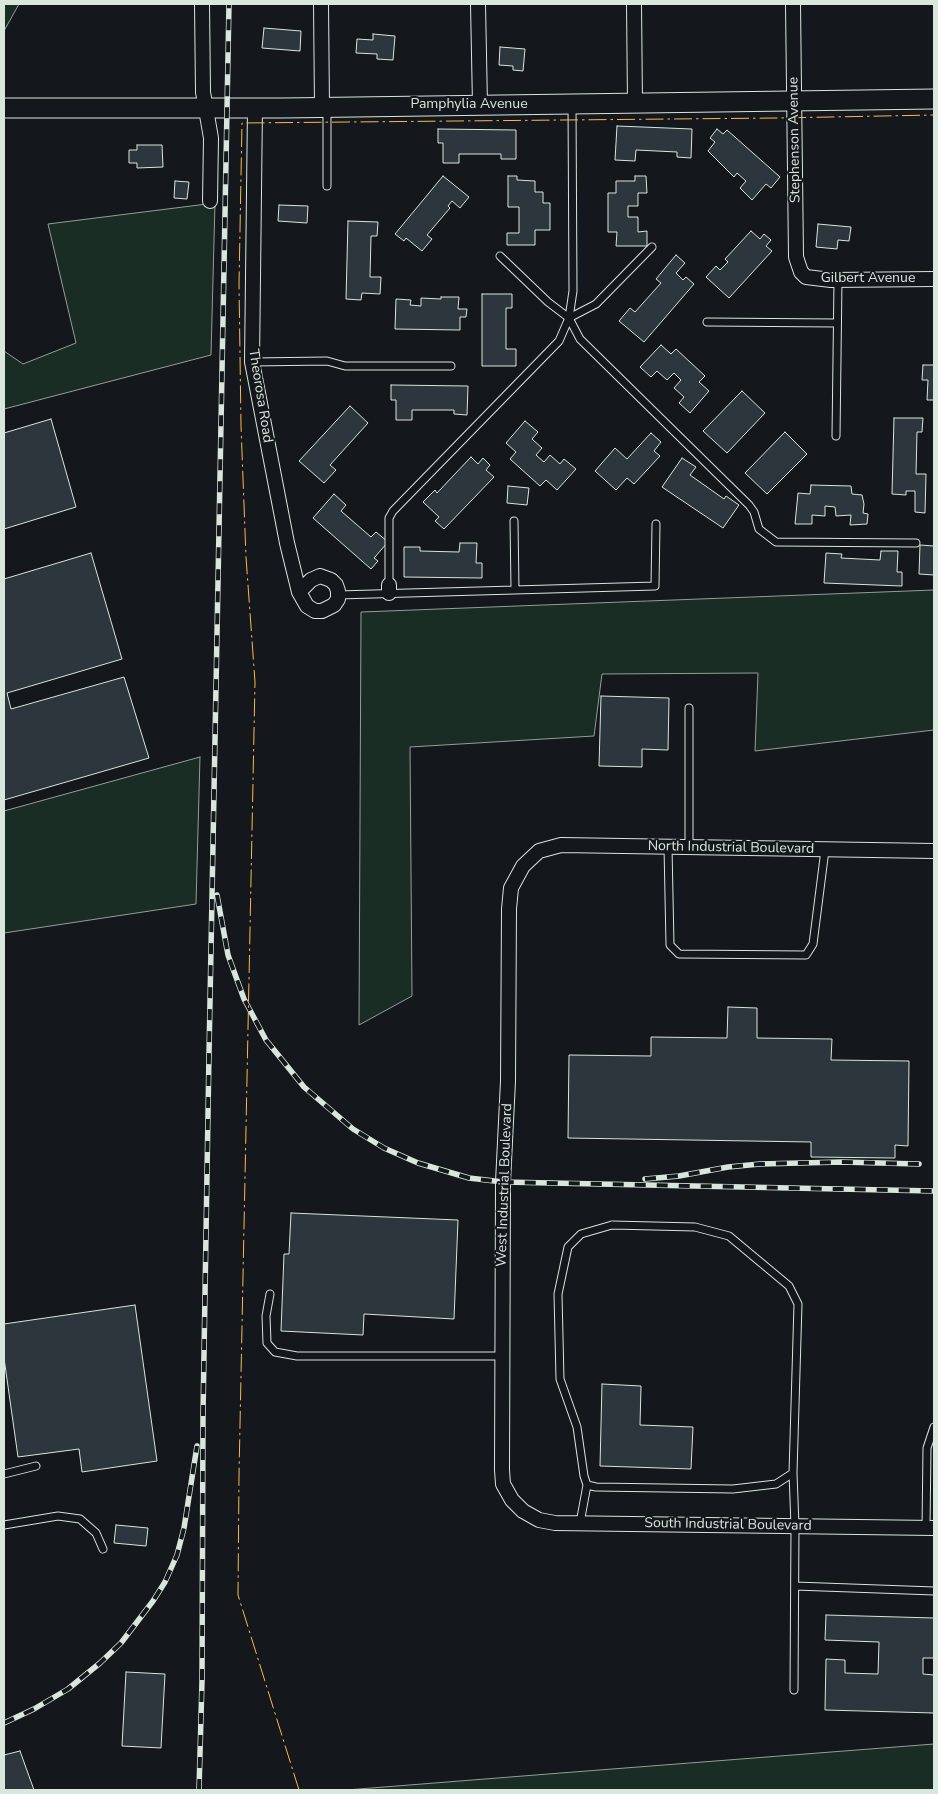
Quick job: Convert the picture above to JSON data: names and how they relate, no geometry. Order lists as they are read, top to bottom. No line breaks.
{"streets":{"street":["Pamphylia Avenue","Stephenson Avenue","Gilbert Avenue","Theorosa Road","North Industrial Boulevard","West Industrial Boulevard","South Industrial Boulevard"]},"crossings":[["Pamphylia Avenue","Stephenson Avenue"],["Pamphylia Avenue","Theorosa Road"],["Stephenson Avenue","Gilbert Avenue"],["North Industrial Boulevard","West Industrial Boulevard"],["West Industrial Boulevard","South Industrial Boulevard"]]}
